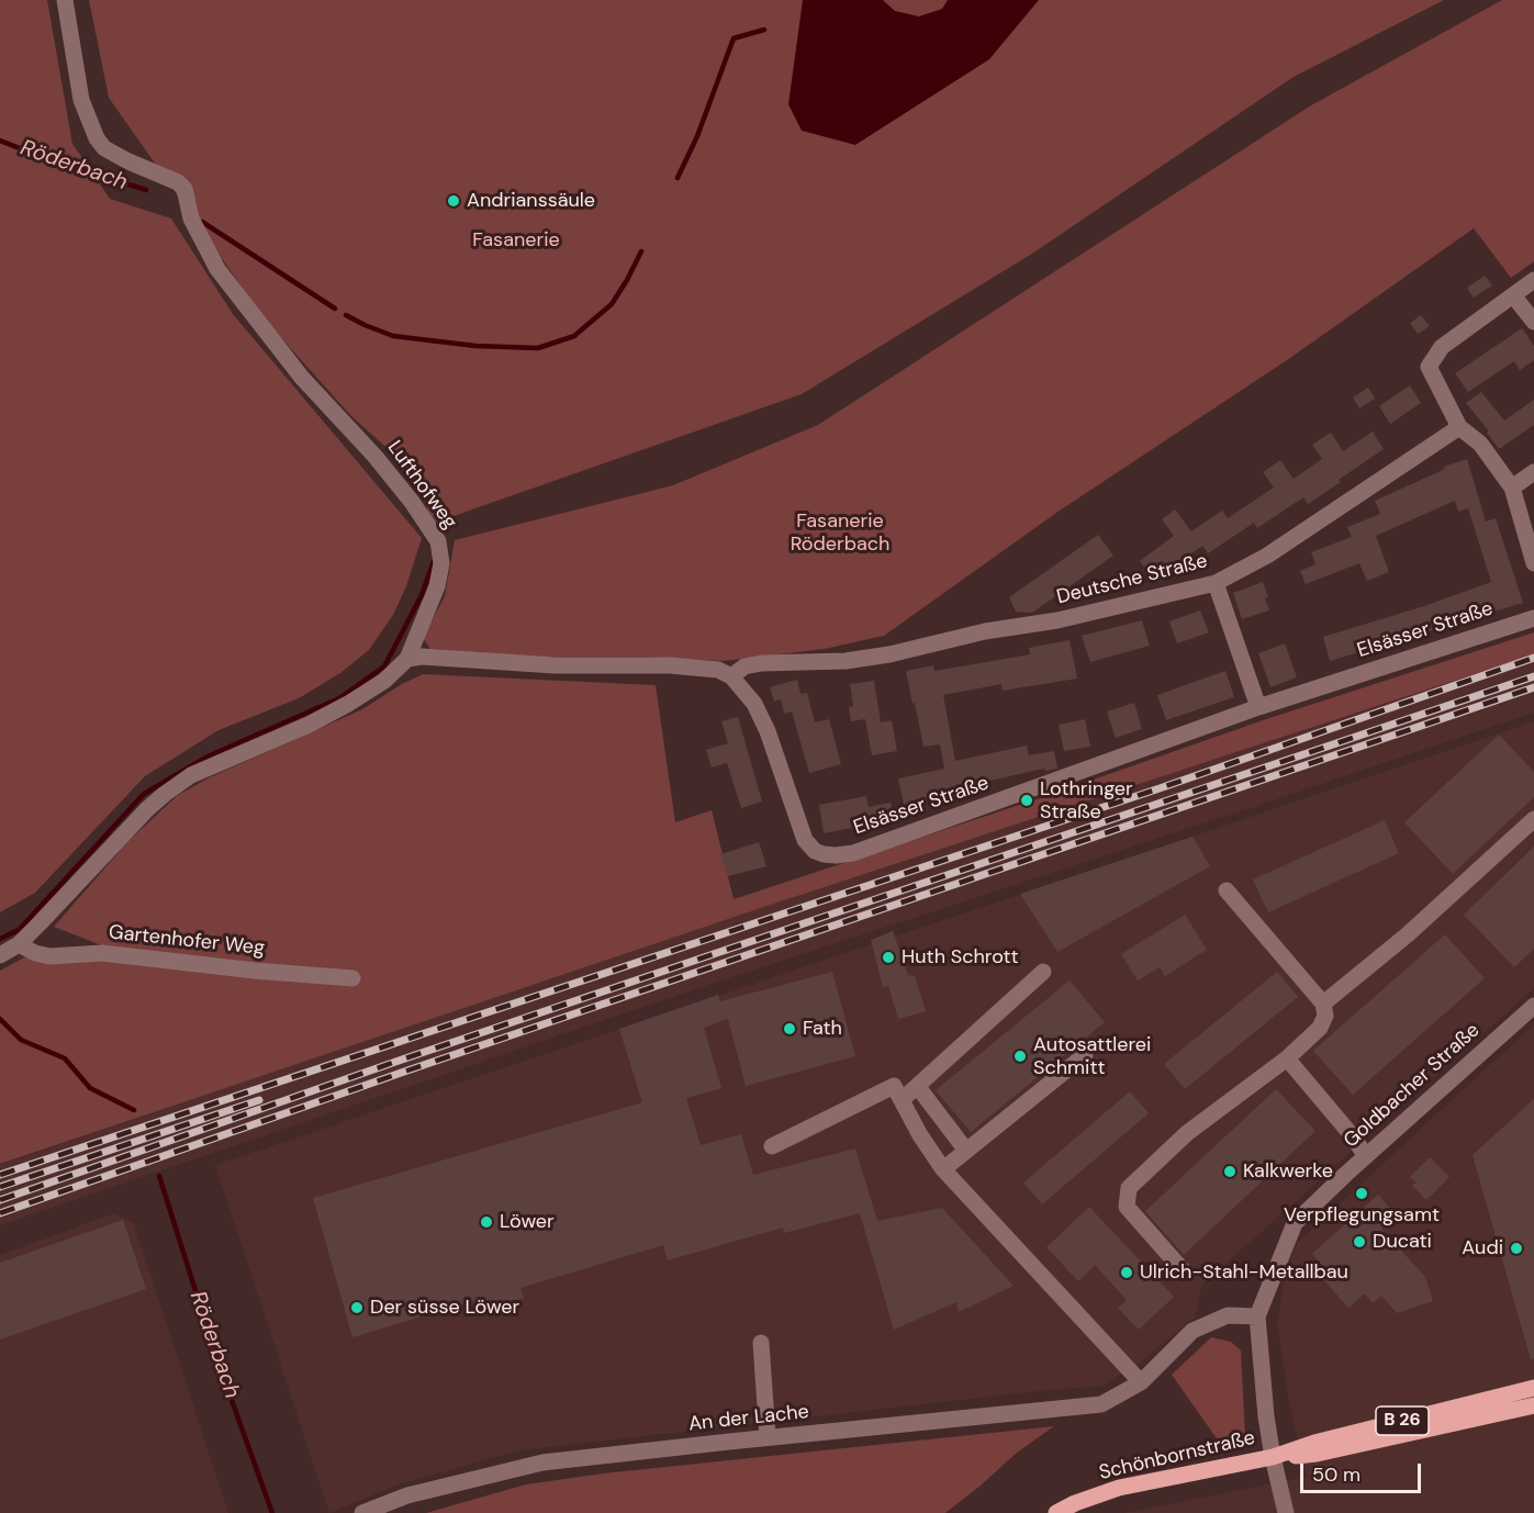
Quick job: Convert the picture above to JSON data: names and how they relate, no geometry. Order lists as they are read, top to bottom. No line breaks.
{"streets":{"main road":["B 26","Schönbornstraße"],"street":["Lufthofweg","Deutsche Straße","Elsässer Straße","Gartenhofer Weg","Goldbacher Straße","An der Lache"]},"crossings":[["Lufthofweg","Gartenhofer Weg"],["Deutsche Straße","Elsässer Straße"],["Goldbacher Straße","An der Lache"],["Goldbacher Straße","Schönbornstraße"]],"water":["Röderbach"],"parks":["Fasanerie","Fasanerie Röderbach"],"places":["Andrianssäule","Lothringer Straße","Huth Schrott","Fath","Autosattlerei Schmitt","Kalkwerke","Verpflegungsamt","Löwer","Ducati","Audi","Ulrich-Stahl-Metallbau","Der süsse Löwer"],"scale_bar":"50 m"}
